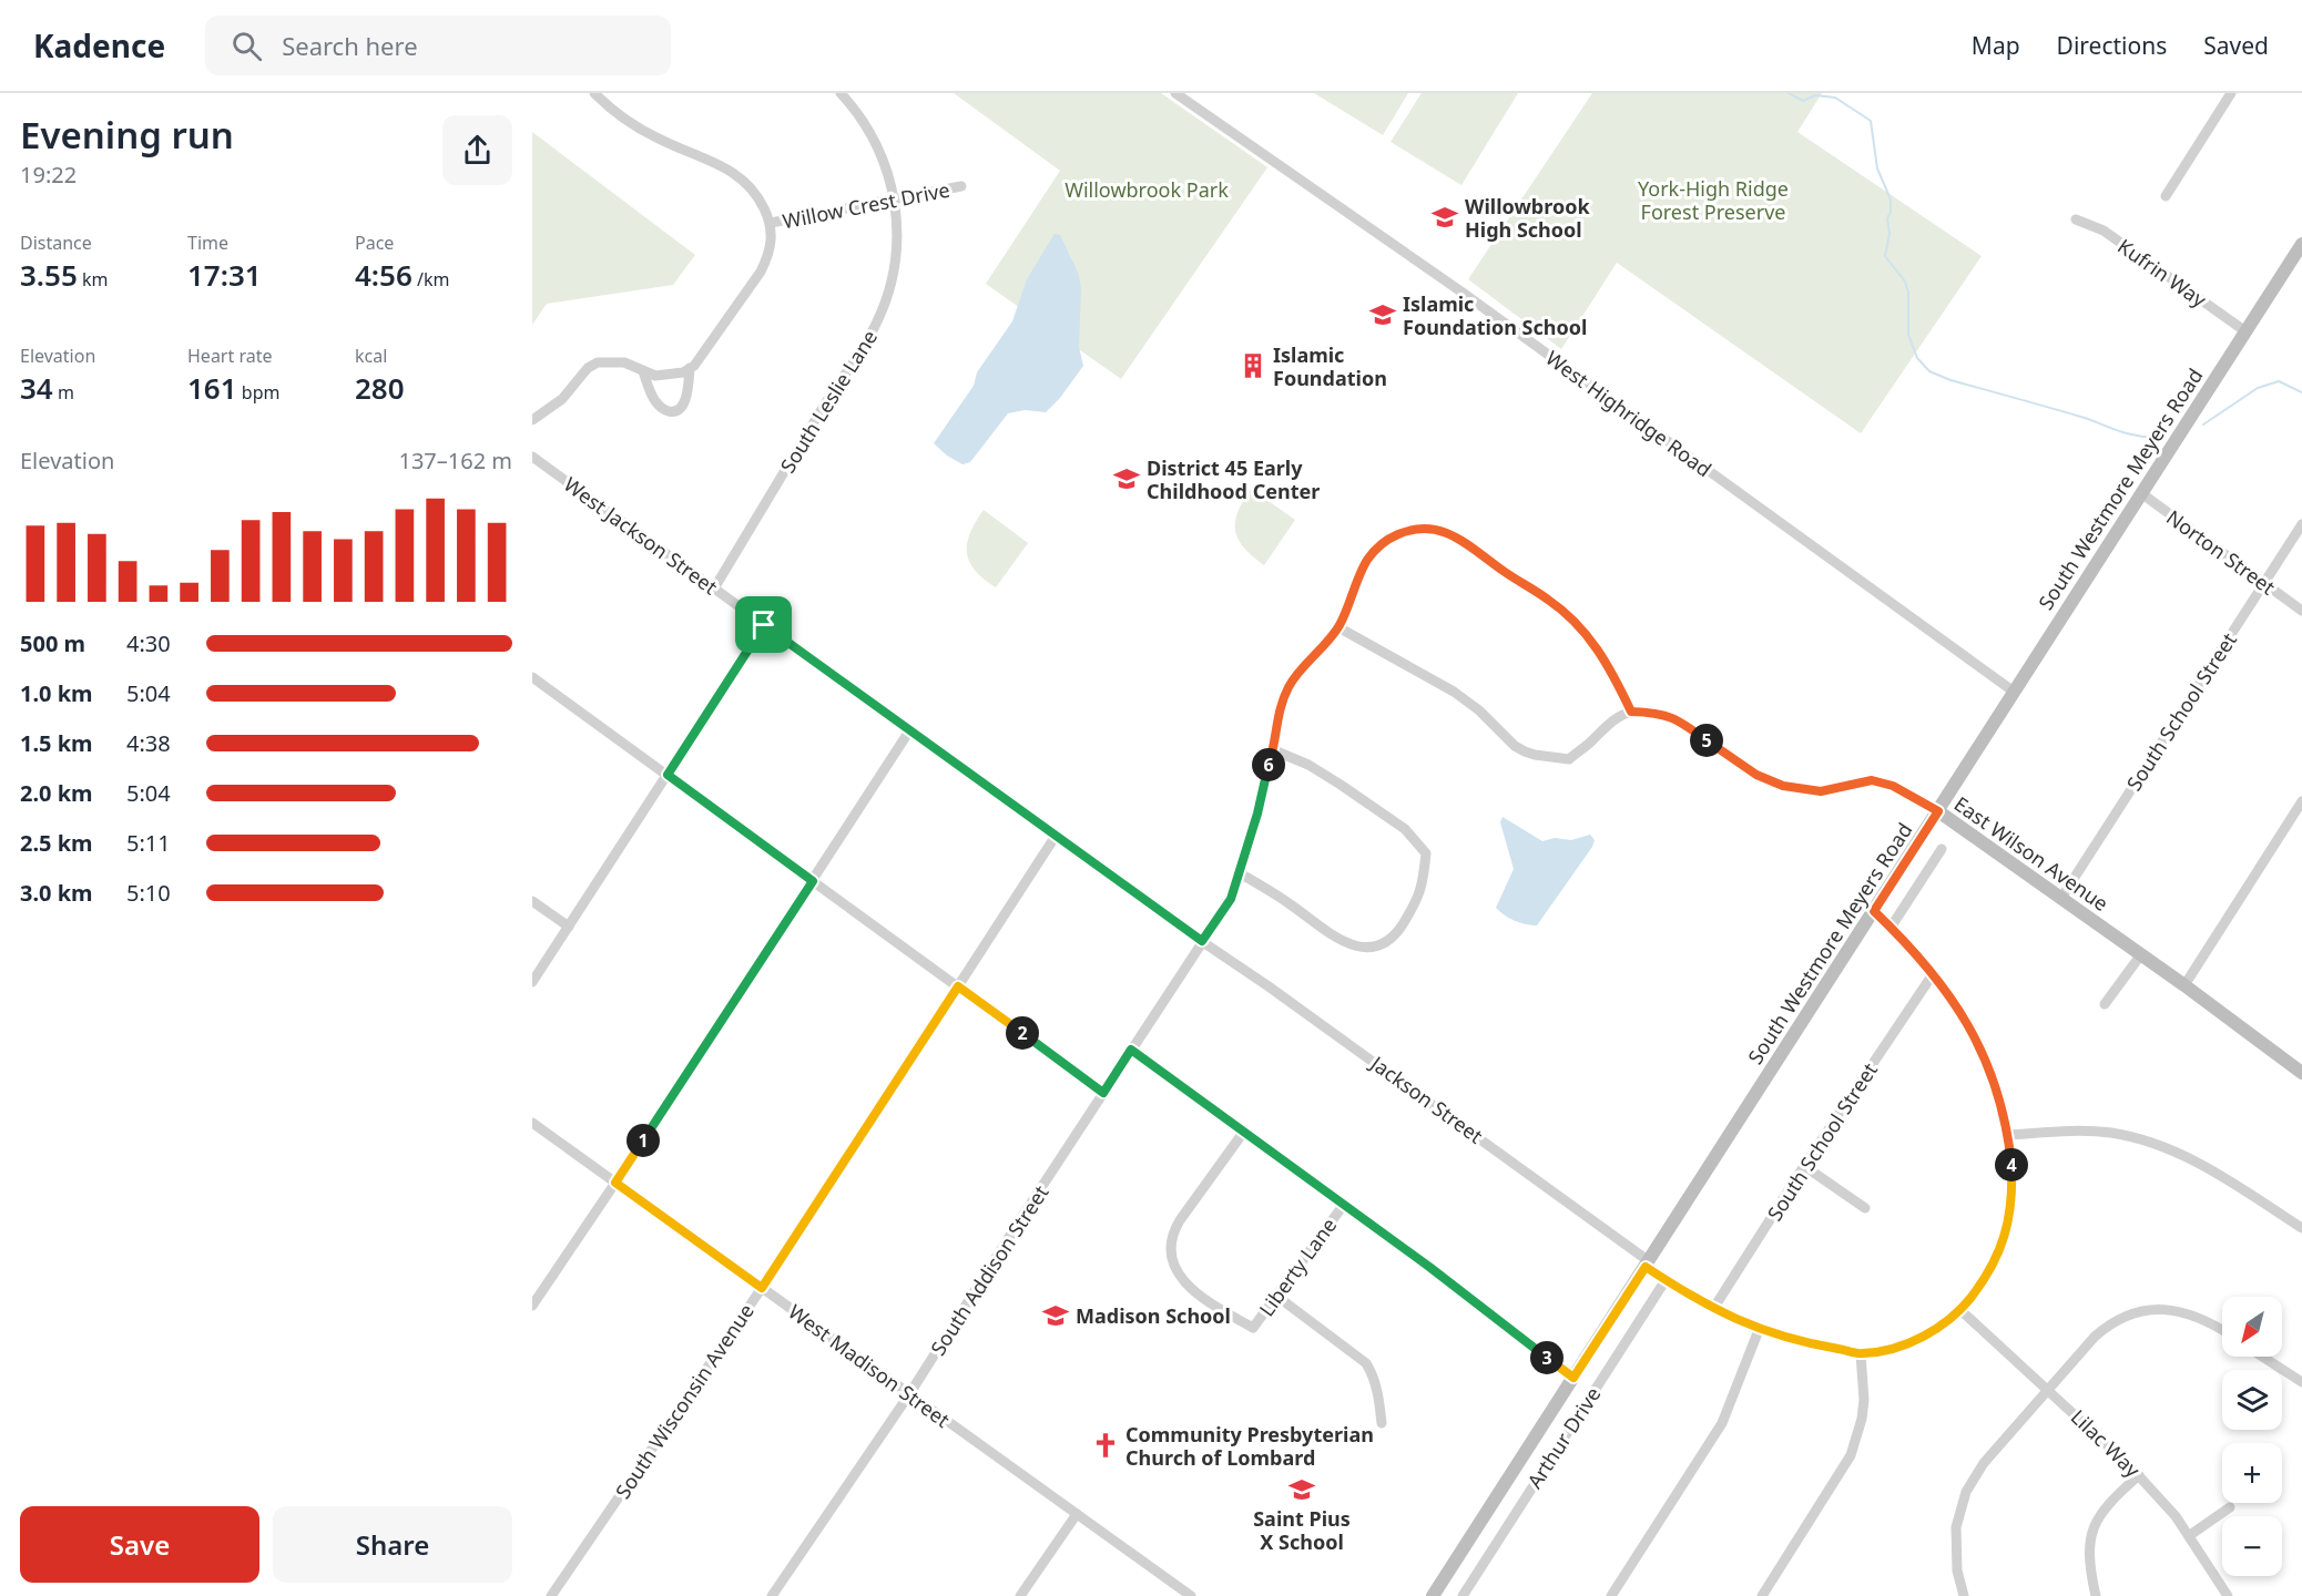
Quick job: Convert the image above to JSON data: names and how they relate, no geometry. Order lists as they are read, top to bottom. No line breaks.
{"streets":{"street":["Willow Crest Drive","Kufrin Way","South Leslie Lane","West Highridge Road","South Westmore Meyers Road","West Jackson Street","Norton Street","South School Street","East Wilson Avenue","Jackson Street","Liberty Lane","South Addison Street","West Madison Street","South Wisconsin Avenue","Arthur Drive","Lilac Way"]},"crossings":[["Willow Crest Drive","South Leslie Lane"],["Kufrin Way","South Westmore Meyers Road"],["South Leslie Lane","West Jackson Street"],["West Highridge Road","South Westmore Meyers Road"],["South Westmore Meyers Road","Norton Street"],["South Westmore Meyers Road","East Wilson Avenue"],["South Westmore Meyers Road","Jackson Street"],["West Jackson Street","Jackson Street"],["West Jackson Street","South Addison Street"],["West Jackson Street","South Wisconsin Avenue"],["Norton Street","South School Street"],["South School Street","East Wilson Avenue"],["South School Street","Jackson Street"],["East Wilson Avenue","South Addison Street"],["Jackson Street","South Addison Street"],["Jackson Street","Arthur Drive"],["South Addison Street","West Madison Street"],["West Madison Street","South Wisconsin Avenue"]],"parks":["York-High Ridge Forest Preserve","Willowbrook Park"],"places":{"school or university":["Willowbrook High School","Islamic Foundation School","District 45 Early Childhood Center","Madison School","Saint Pius X School"],"building":["Islamic Foundation"],"church":["Community Presbyterian Church of Lombard"]},"north":"bottom left","page":{"header":"Kadence","search":"Search here","nav":["Map","Directions","Saved"],"heading":["Evening run","19:22"],"stats":[["Distance","3.55 km"],["Time","17:31"],["Pace","4:56 /km"],["Elevation","34 m"],["Heart rate","161 bpm"],["kcal","280"]],"chart":["Elevation","137–162 m"],"list":[{"name":"500 m","note":"4:30"},{"name":"1.0 km","note":"5:04"},{"name":"1.5 km","note":"4:38"},{"name":"2.0 km","note":"5:04"},{"name":"2.5 km","note":"5:11"},{"name":"3.0 km","note":"5:10"}],"pins":["5","6","2","1","4","3"],"map_buttons":["+","−"],"buttons":["Save","Share"]}}
